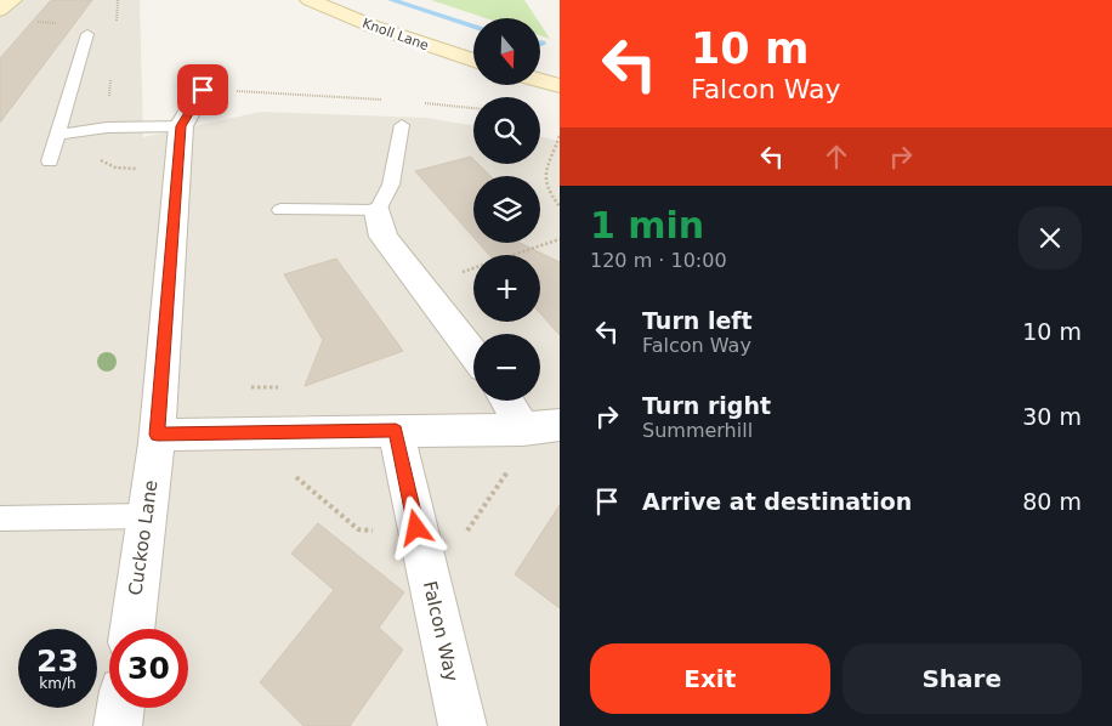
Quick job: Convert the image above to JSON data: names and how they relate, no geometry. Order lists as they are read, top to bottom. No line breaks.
{"streets":{"street":["Knoll Lane","Cuckoo Lane","Falcon Way"]},"north":"bottom","page":{"turn":["10 m","Falcon Way"],"map_buttons":["+","−"],"heading":["1 min","120 m · 10:00"],"list":[{"name":"Turn left","note":"Falcon Way","value":"10 m"},{"name":"Turn right","note":"Summerhill","value":"30 m"},{"name":"Arrive at destination","value":"80 m"}],"speed":"23 km/h","limit":"30","buttons":["Exit","Share"]}}
